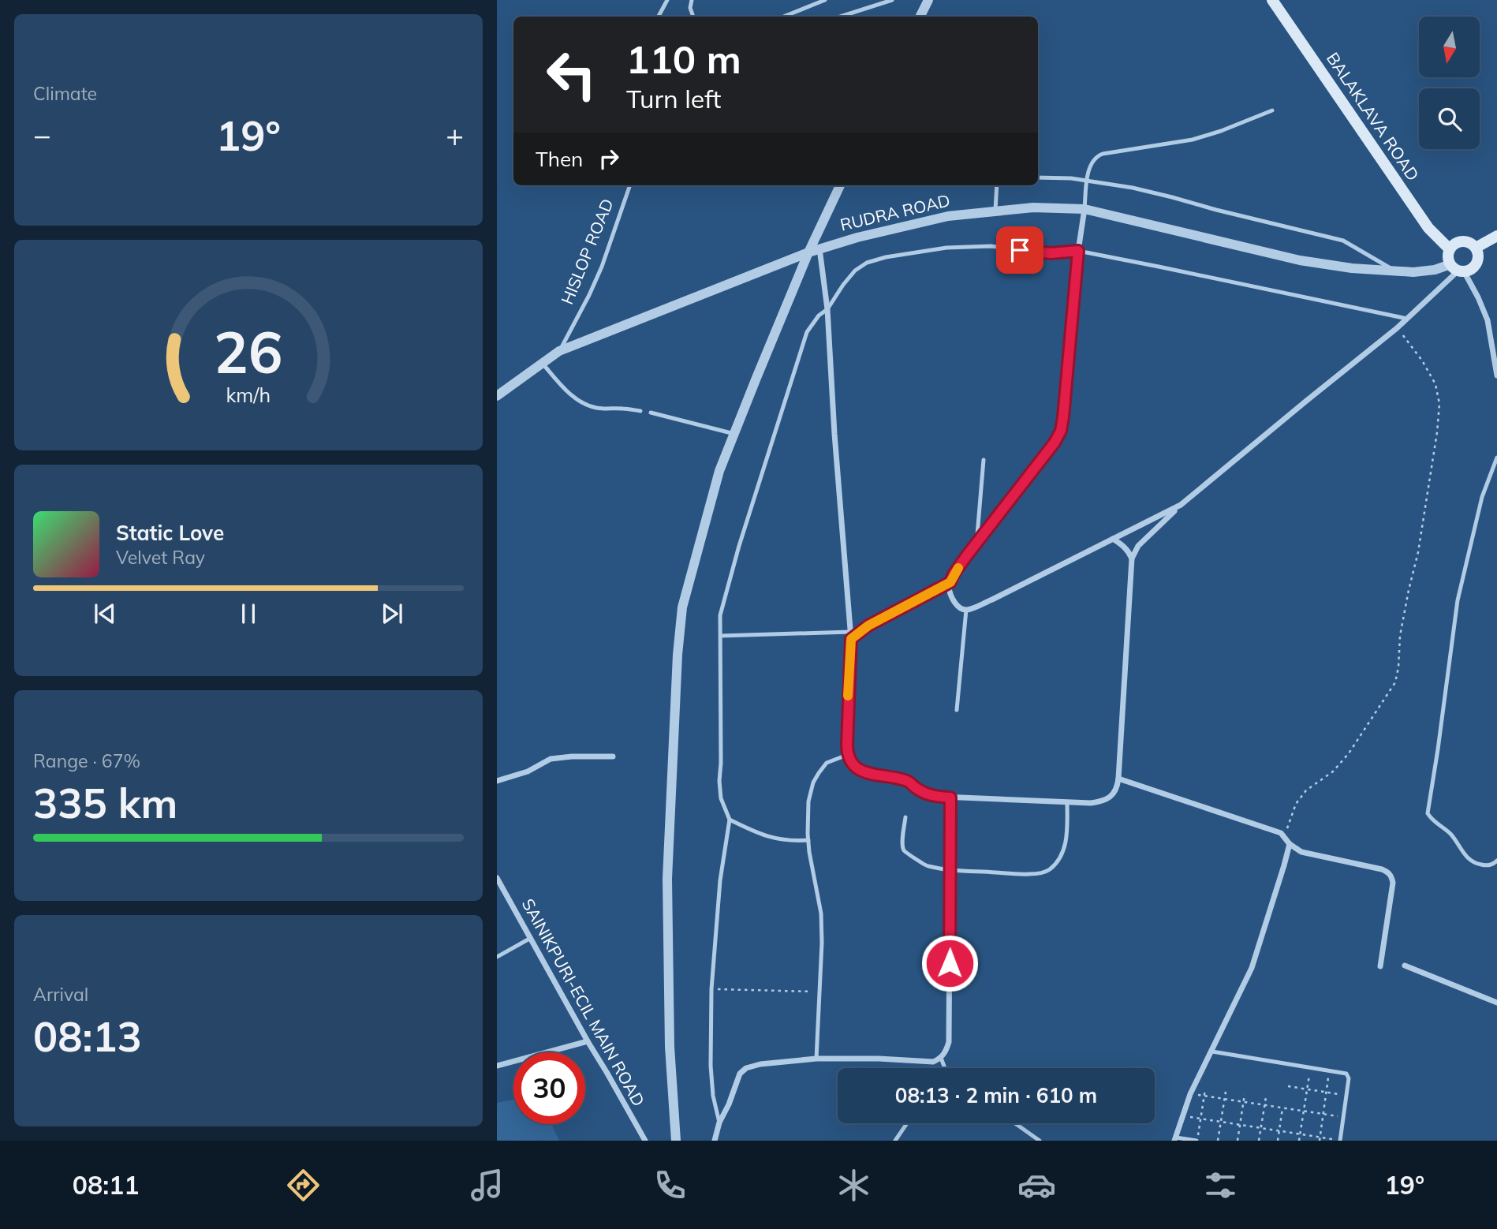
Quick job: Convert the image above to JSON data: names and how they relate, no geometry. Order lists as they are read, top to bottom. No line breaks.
{"streets":{"main road":["BALAKLAVA ROAD"],"street":["RUDRA ROAD","HISLOP ROAD","SAINIKPURI-ECIL MAIN ROAD"]},"crossings":[["BALAKLAVA ROAD","RUDRA ROAD"],["RUDRA ROAD","HISLOP ROAD"]],"north":"bottom","page":{"tile":["Climate",["Range · 67%","335 km"],["Arrival","08:13"]],"turn":["110 m","Turn left"],"heat":["−","19°","+"],"then":"Then","song":["Static Love","Velvet Ray"],"limit":"30","trip":"08:13 · 2 min · 610 m","tabs":["08:11","19°"],"gauge":["26","km/h"]}}
